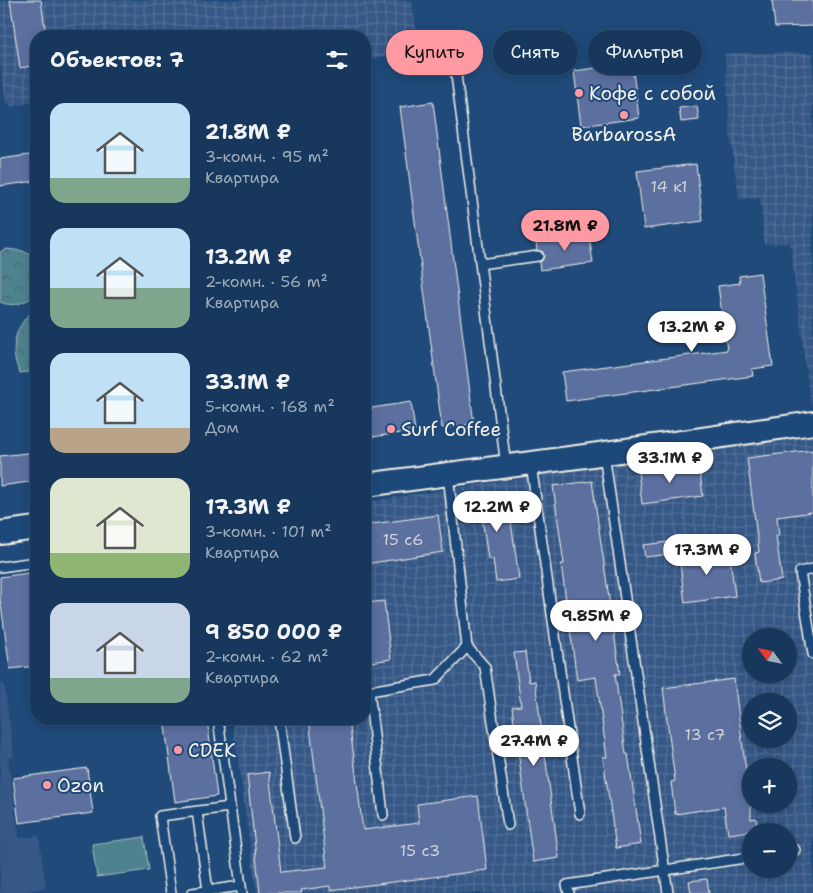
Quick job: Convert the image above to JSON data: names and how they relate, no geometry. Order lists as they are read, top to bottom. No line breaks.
{"places":["Кофе с собой","BarbarossA","Surf Coffee","CDEK","Ozon"],"house_numbers":["14 к1","15 с6","13 с7","15 с3"],"north":"top left","page":{"chip":["Купить","Снять","Фильтры"],"heading":"Объектов: 7","list":[{"name":"21.8M ₽","note":"3-комн. · 95 m² · Квартира"},{"name":"13.2M ₽","note":"2-комн. · 56 m² · Квартира"},{"name":"33.1M ₽","note":"5-комн. · 168 m² · Дом"},{"name":"17.3M ₽","note":"3-комн. · 101 m² · Квартира"},{"name":"9 850 000 ₽","note":"2-комн. · 62 m² · Квартира"}],"price":["21.8M ₽","13.2M ₽","33.1M ₽","12.2M ₽","17.3M ₽","9.85M ₽","27.4M ₽"],"map_buttons":["+","−"]}}
